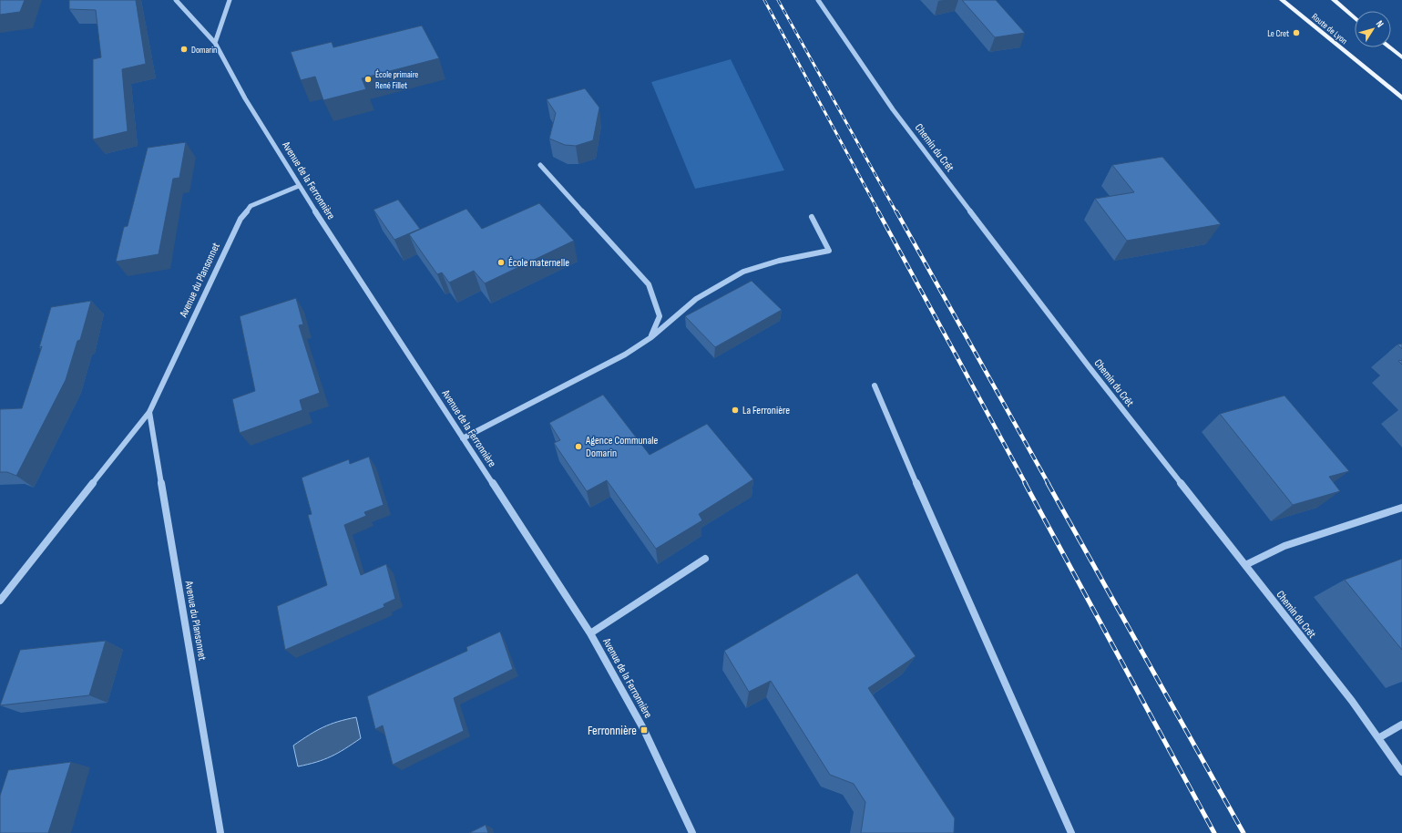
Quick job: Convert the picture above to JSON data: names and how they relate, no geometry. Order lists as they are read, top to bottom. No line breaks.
{"streets":{"main road":["Route de Lyon"],"street":["Chemin du Crêt","Avenue de la Ferronnière","Avenue du Plansonnet"]},"crossings":[["Avenue de la Ferronnière","Avenue du Plansonnet"]],"places":{"other":["Le Cret","Domarin","École primaire René Fillet","École maternelle","La Ferronière","Agence Communale Domarin"],"transit":["Ferronnière"]},"north":"top right"}
